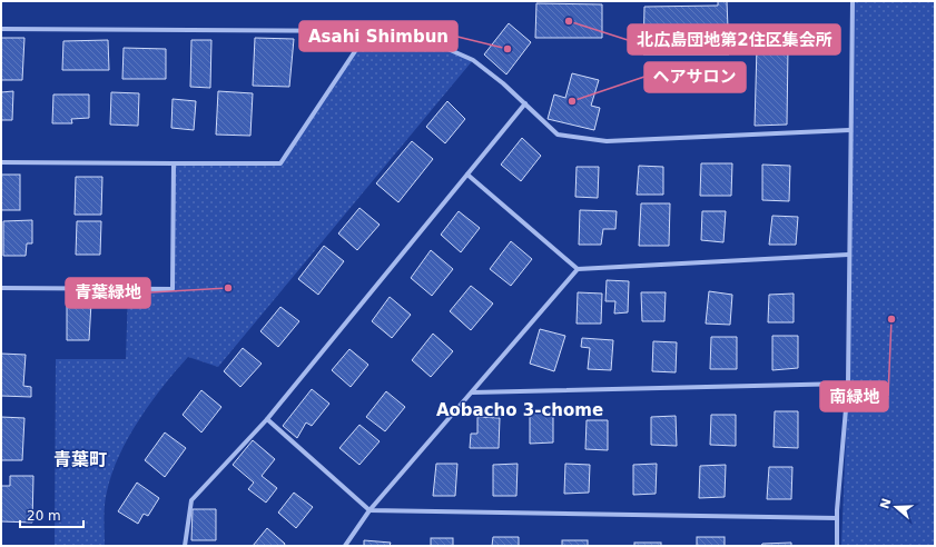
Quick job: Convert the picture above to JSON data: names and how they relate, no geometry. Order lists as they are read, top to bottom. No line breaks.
{"districts":["Aobacho 3-chome","青葉町"],"places":["北広島団地第2住区集会所","Asahi Shimbun","ヘアサロン","青葉緑地","南緑地"],"scale_bar":"20 m","north":"left"}
